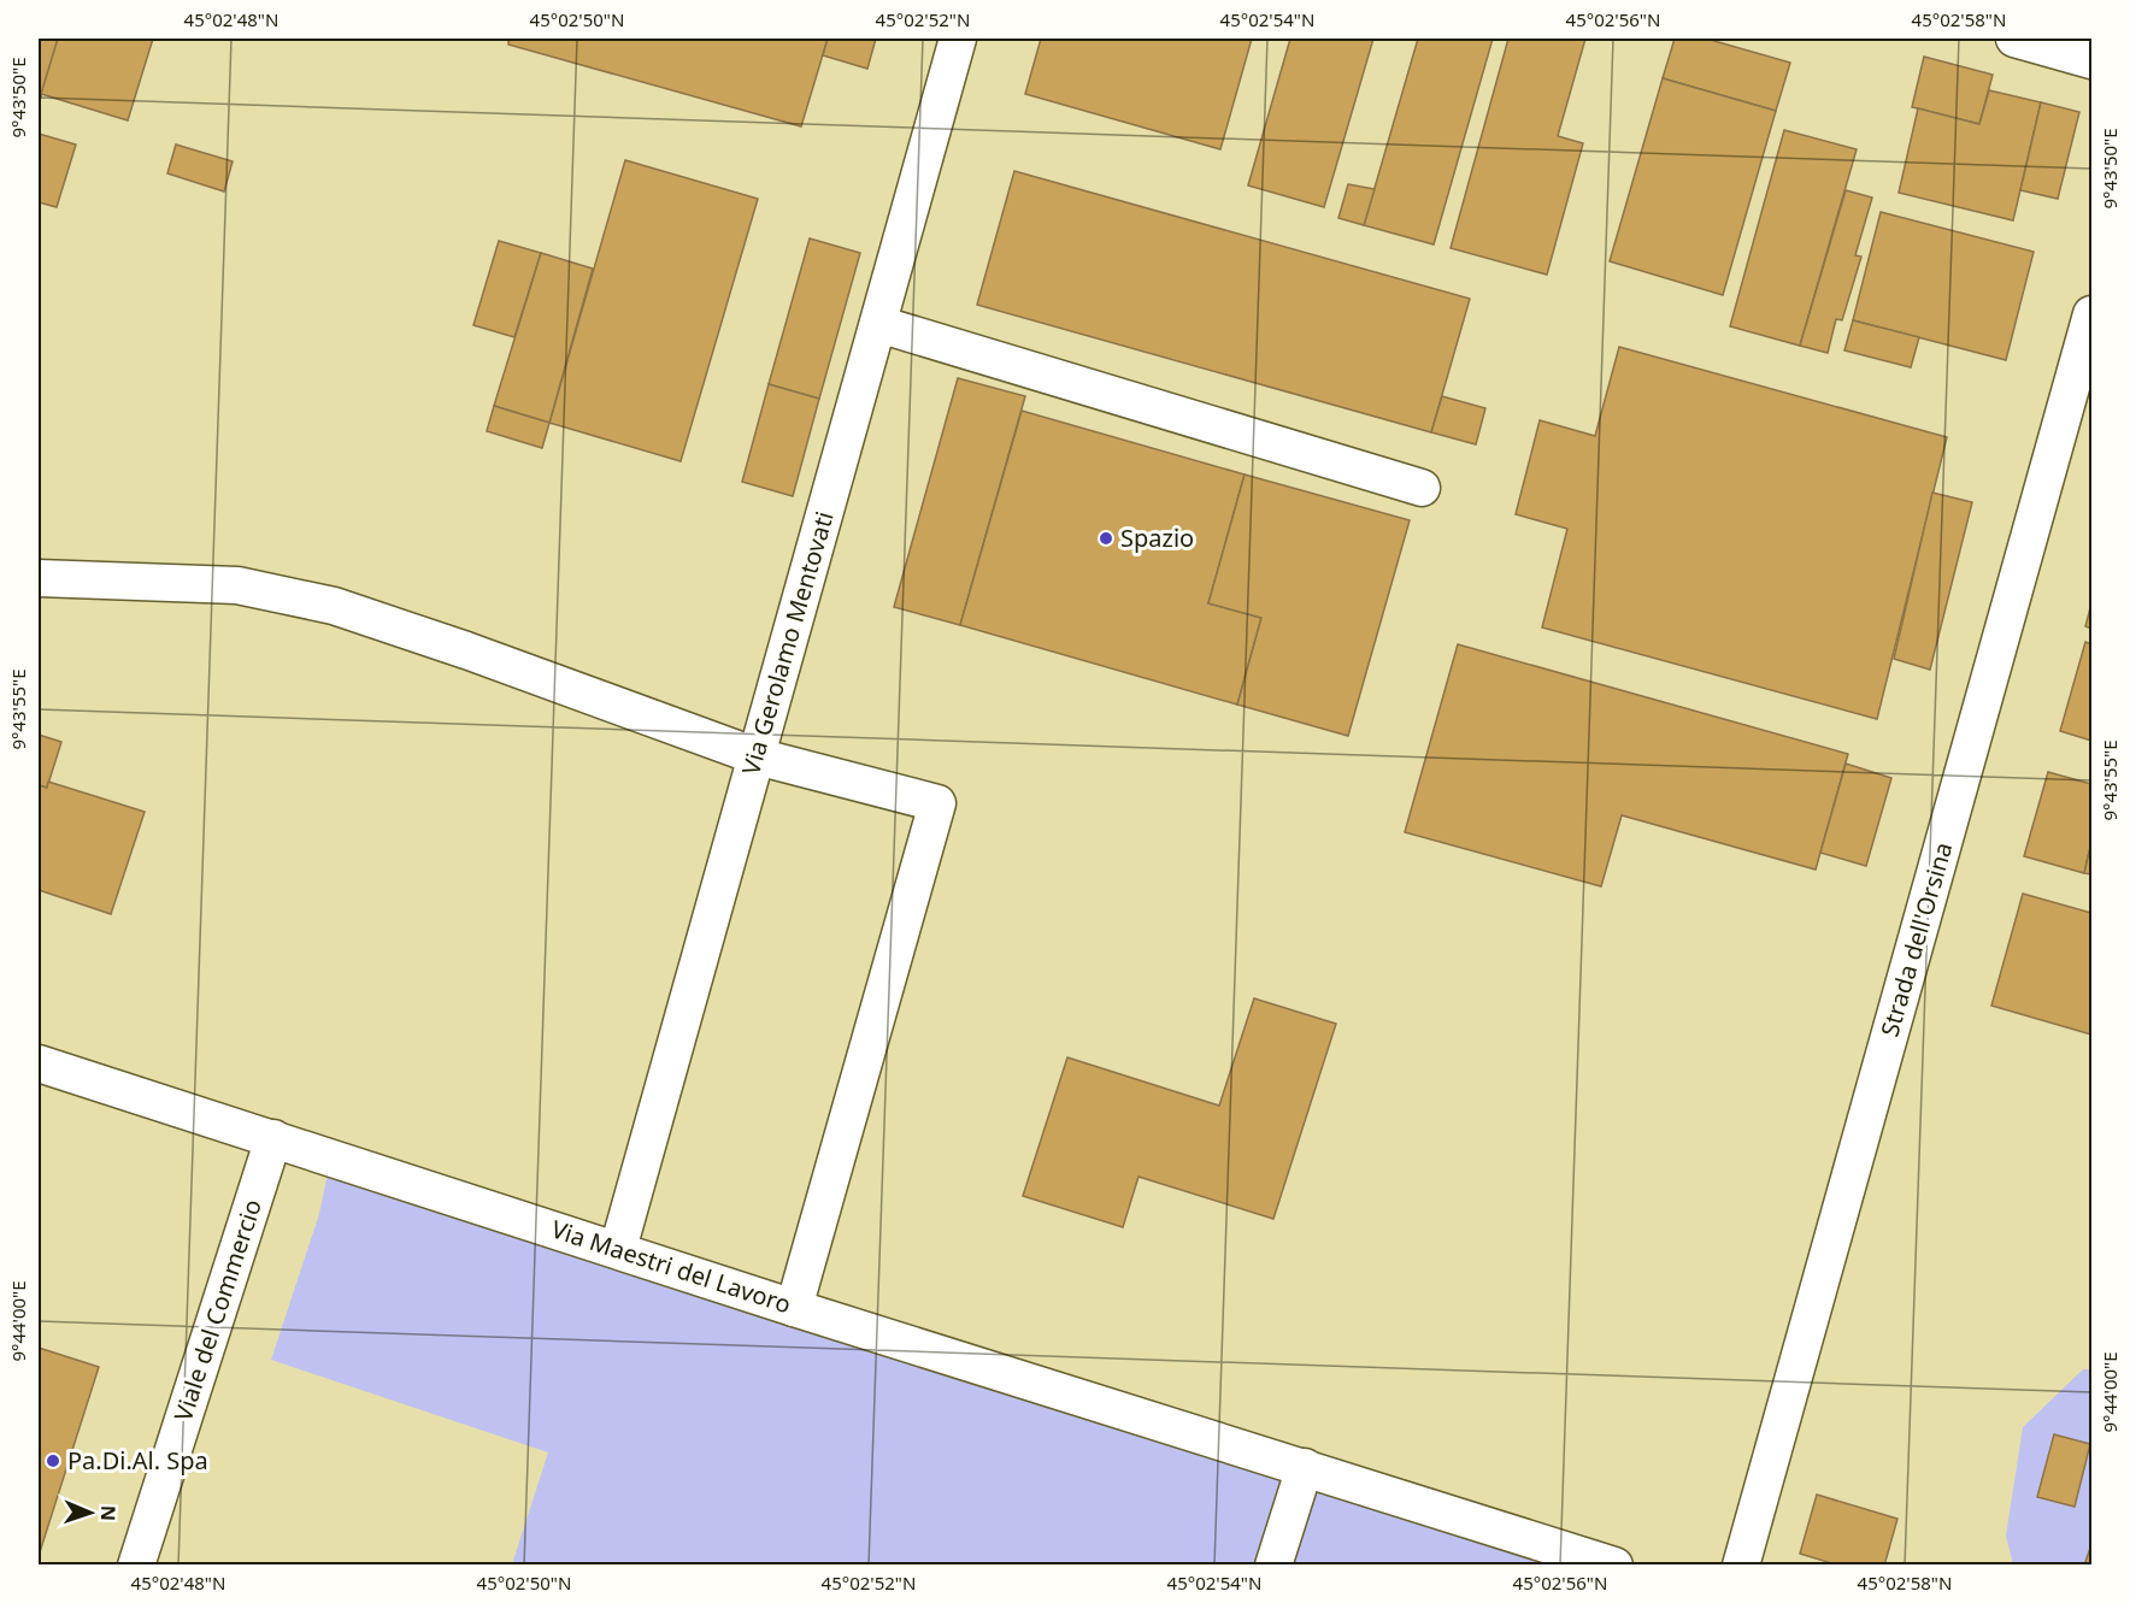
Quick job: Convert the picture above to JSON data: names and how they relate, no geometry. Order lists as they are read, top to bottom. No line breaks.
{"streets":{"street":["Via Gerolamo Mentovati","Strada dell'Orsina","Via Maestri del Lavoro","Viale del Commercio"]},"crossings":[["Via Gerolamo Mentovati","Via Maestri del Lavoro"],["Via Maestri del Lavoro","Viale del Commercio"]],"places":["Spazio","Pa.Di.Al. Spa"],"north":"right","coordinates":["45°02'48\"N","45°02'50\"N","45°02'52\"N","45°02'54\"N","45°02'56\"N","45°02'58\"N","9°43'50\"E","9°43'55\"E","9°44'00\"E"]}
